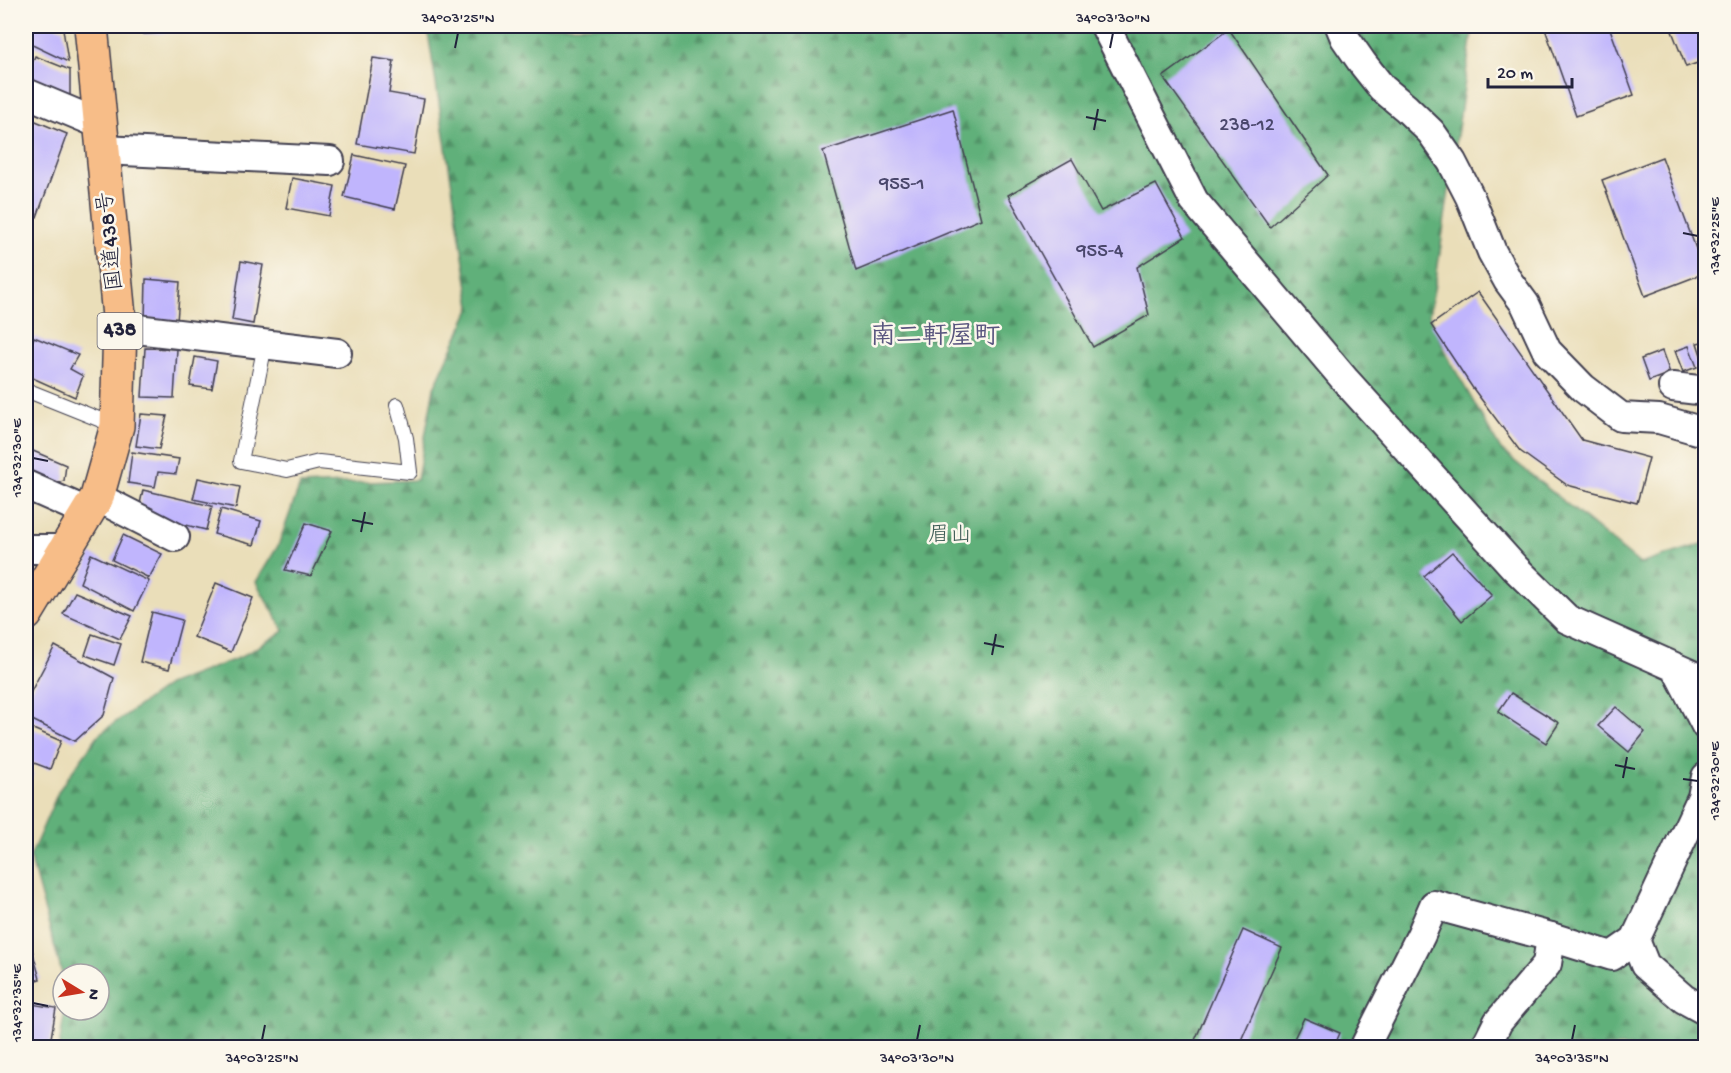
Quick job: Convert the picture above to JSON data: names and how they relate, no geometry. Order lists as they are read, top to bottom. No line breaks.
{"streets":{"highway":["国道438号","438"]},"districts":["南二軒屋町"],"parks":["眉山"],"house_numbers":["238-12","955-1","955-4"],"scale_bar":"20 m","north":"right","coordinates":["34°03'25\"N","34°03'30\"N","134°32'25\"E","134°32'30\"E","134°32'35\"E","34°03'35\"N"]}
